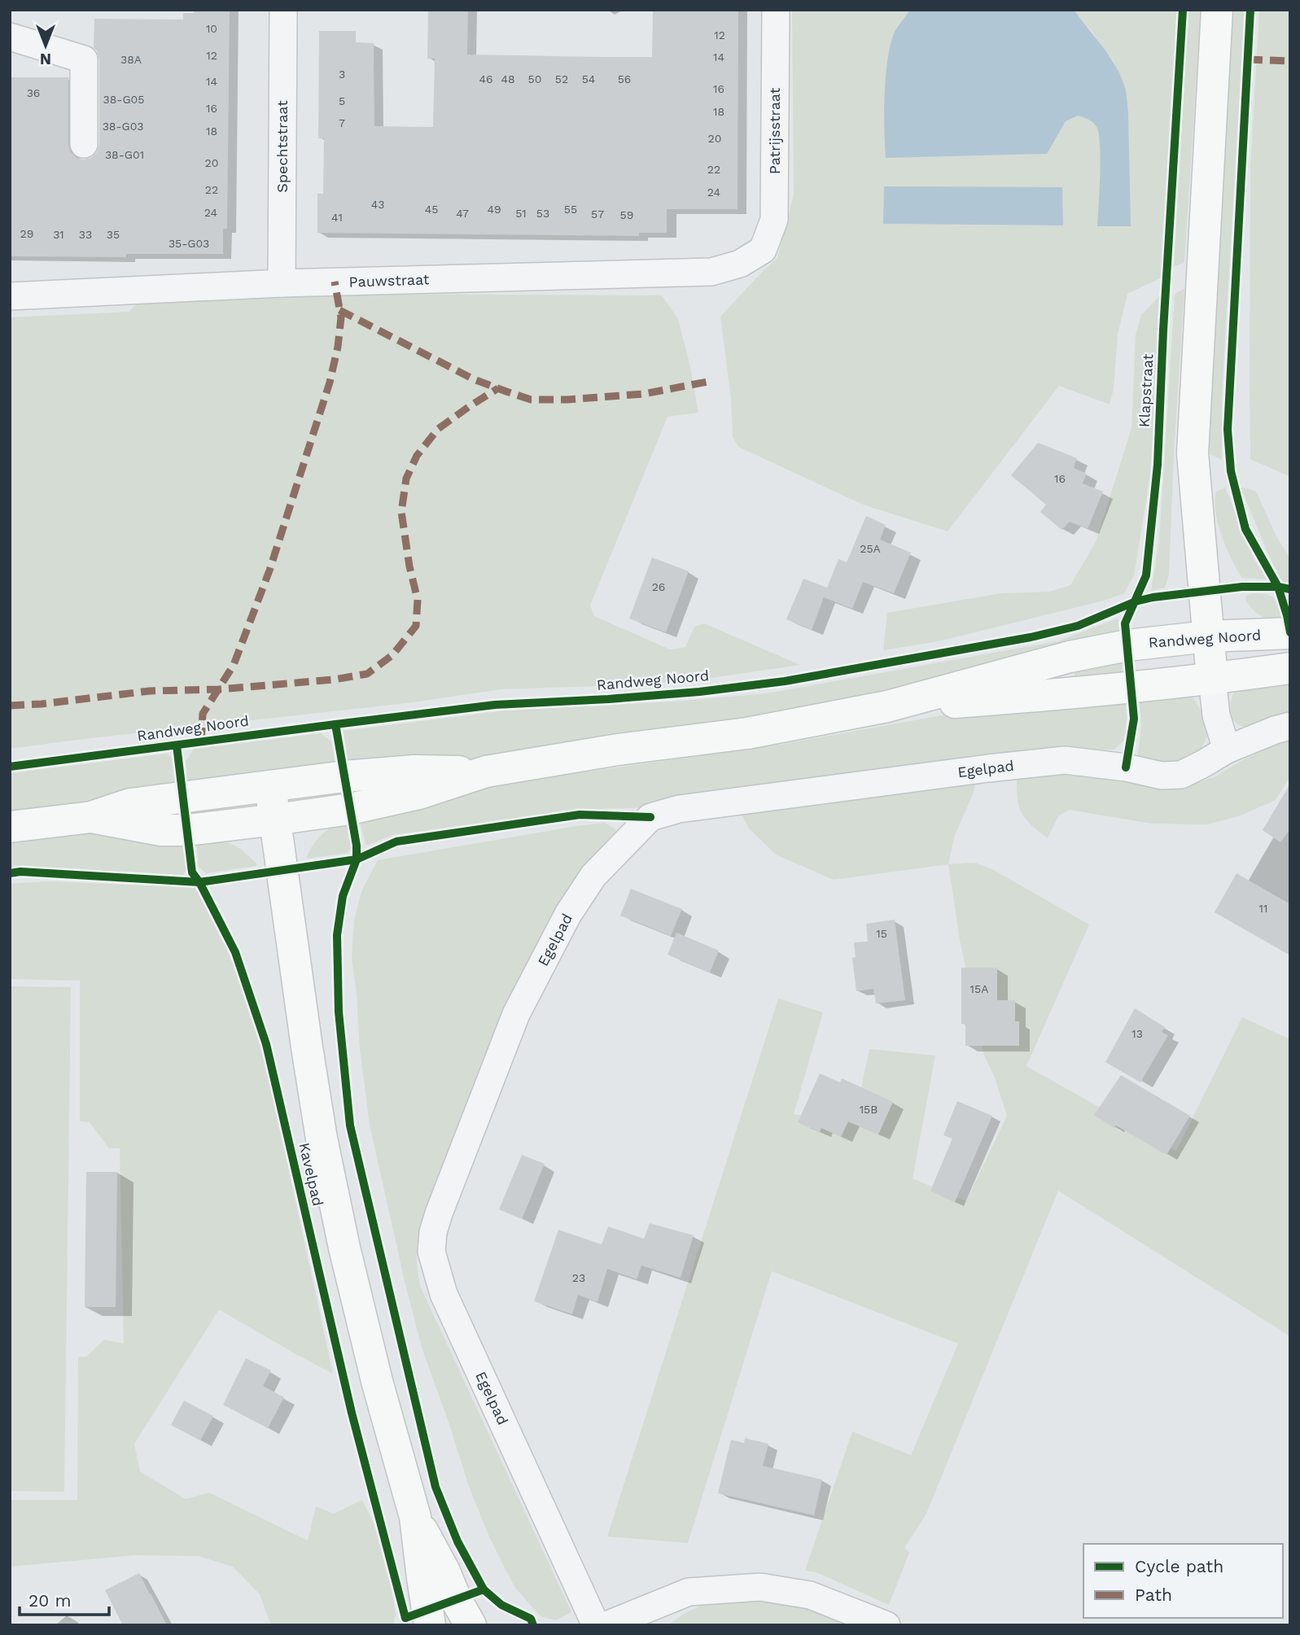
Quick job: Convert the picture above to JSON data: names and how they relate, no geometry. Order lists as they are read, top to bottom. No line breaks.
{"streets":{"main road":["Randweg Noord","Kavelpad"],"street":["Patrijsstraat","Spechtstraat","Pauwstraat","Egelpad"],"cycle path":["Klapstraat"]},"crossings":[["Patrijsstraat","Pauwstraat"],["Spechtstraat","Pauwstraat"],["Randweg Noord","Kavelpad"]],"house_numbers":["10","12","12","14","38A","3","46","48","50","52","54","56","14","16","36","38-G05","5","16","18","7","38-G03","18","20","38-G01","20","22","22","24","43","45","49","55","24","47","51","53","57","59","41","29","31","33","35","35-G03","16","25A","26","11","15","15A","13","15B","23"],"legend":["Cycle path","Path"],"scale_bar":"20 m","north":"bottom"}
